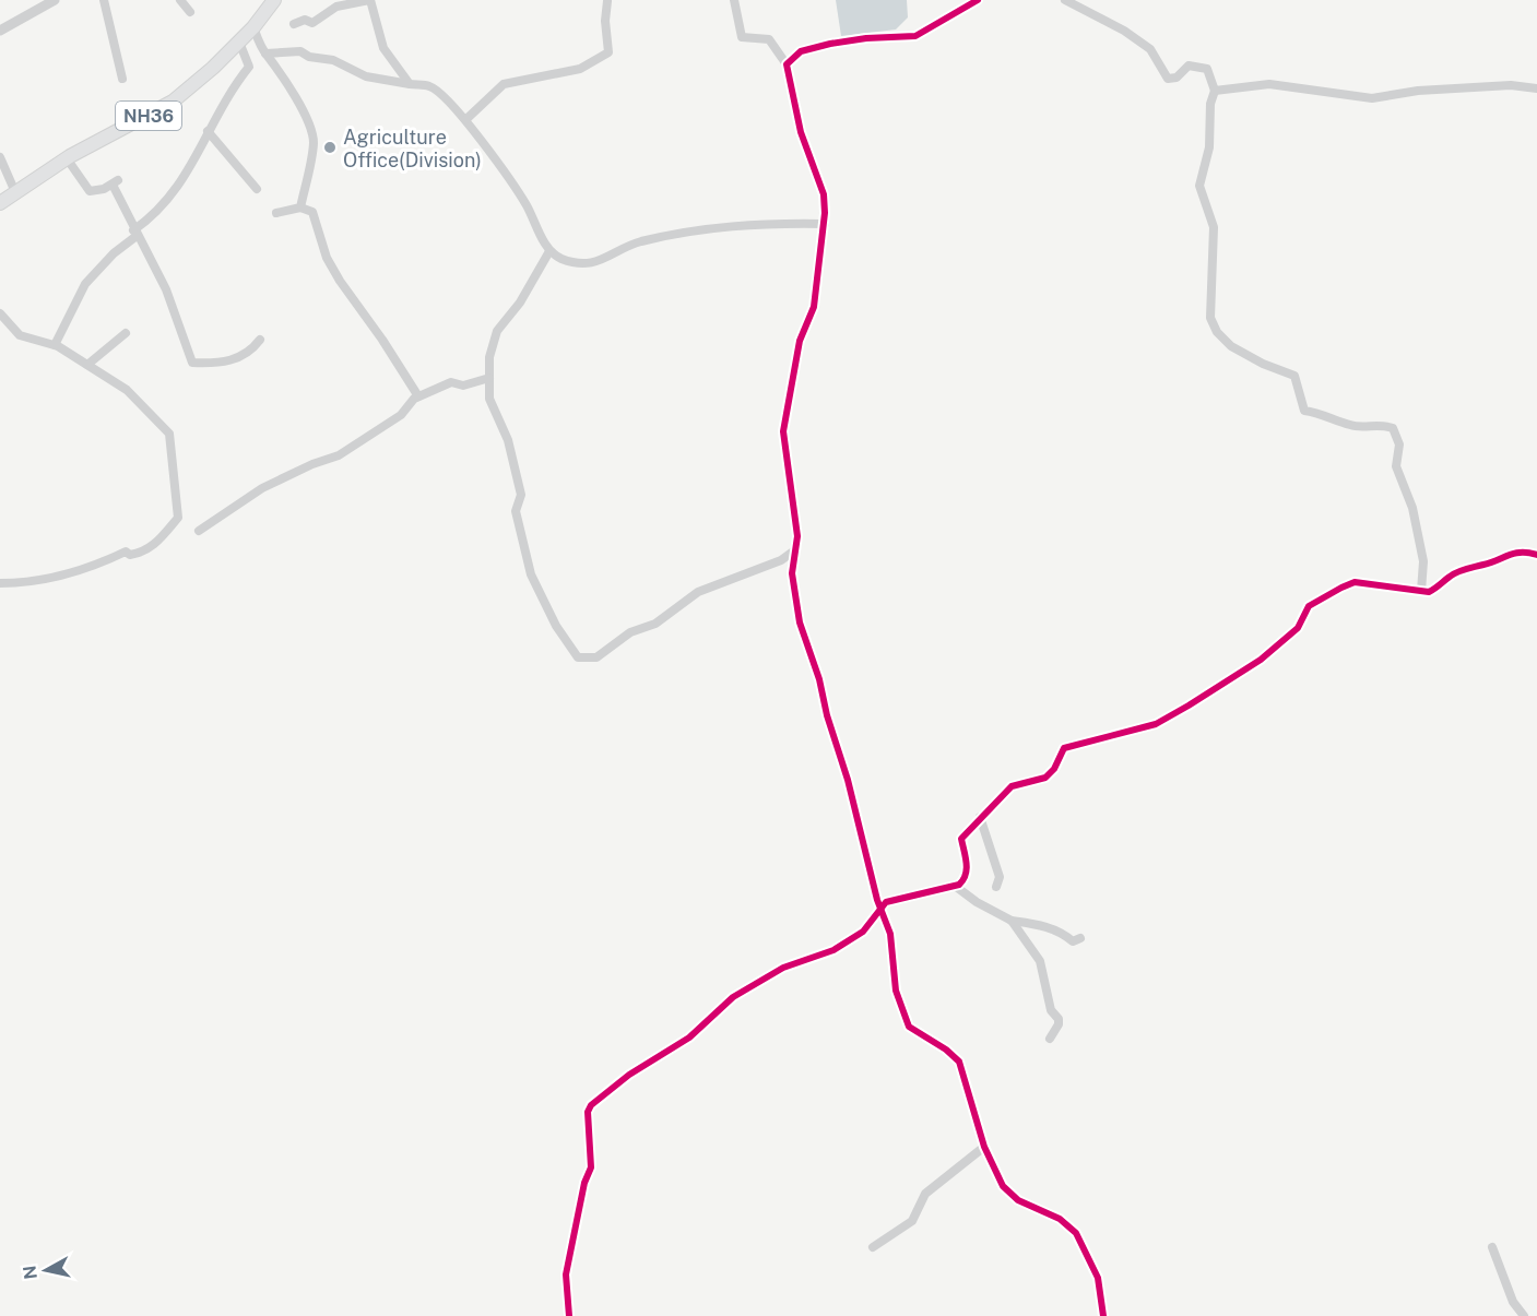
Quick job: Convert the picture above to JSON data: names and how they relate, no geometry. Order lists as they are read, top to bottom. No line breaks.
{"streets":{"highway":["NH36"]},"places":["Agriculture Office(Division)"],"north":"left"}
